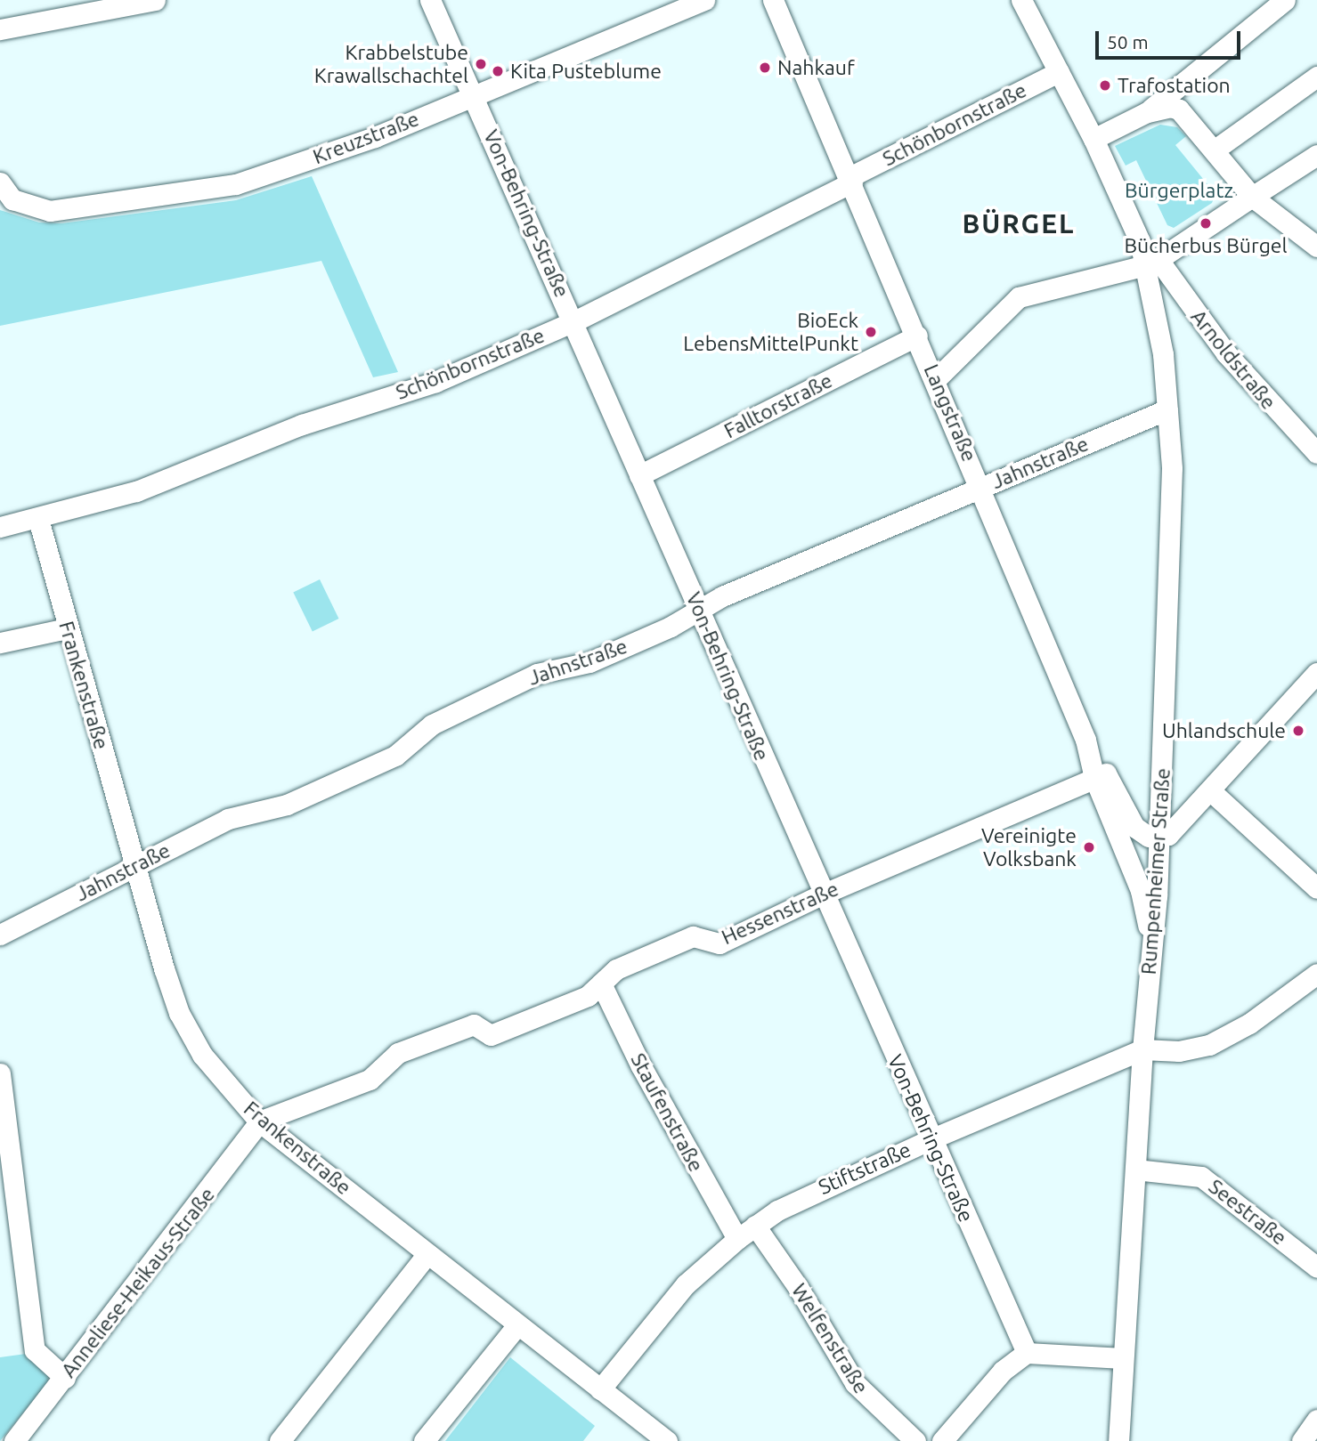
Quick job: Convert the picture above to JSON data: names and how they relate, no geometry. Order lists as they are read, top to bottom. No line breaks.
{"streets":{"street":["Schönbornstraße","Kreuzstraße","Von-Behring-Straße","Arnoldstraße","Falltorstraße","Langstraße","Jahnstraße","Frankenstraße","Rumpenheimer Straße","Hessenstraße","Staufenstraße","Stiftstraße","Seestraße","Anneliese-Heikaus-Straße","Welfenstraße"]},"crossings":[["Schönbornstraße","Von-Behring-Straße"],["Schönbornstraße","Langstraße"],["Schönbornstraße","Frankenstraße"],["Kreuzstraße","Von-Behring-Straße"],["Von-Behring-Straße","Falltorstraße"],["Von-Behring-Straße","Jahnstraße"],["Von-Behring-Straße","Hessenstraße"],["Von-Behring-Straße","Stiftstraße"],["Arnoldstraße","Rumpenheimer Straße"],["Falltorstraße","Langstraße"],["Langstraße","Jahnstraße"],["Langstraße","Rumpenheimer Straße"],["Langstraße","Hessenstraße"],["Jahnstraße","Frankenstraße"],["Jahnstraße","Rumpenheimer Straße"],["Frankenstraße","Hessenstraße"],["Frankenstraße","Stiftstraße"],["Frankenstraße","Anneliese-Heikaus-Straße"],["Rumpenheimer Straße","Stiftstraße"],["Rumpenheimer Straße","Seestraße"],["Hessenstraße","Staufenstraße"],["Hessenstraße","Anneliese-Heikaus-Straße"],["Staufenstraße","Stiftstraße"],["Stiftstraße","Welfenstraße"]],"districts":["BÜRGEL"],"parks":["Bürgerplatz"],"places":["Krabbelstube Krawallschachtel","Nahkauf","Kita Pusteblume","Trafostation","Bücherbus Bürgel","BioEck LebensMittelPunkt","Uhlandschule","Vereinigte Volksbank"],"scale_bar":"50 m"}
